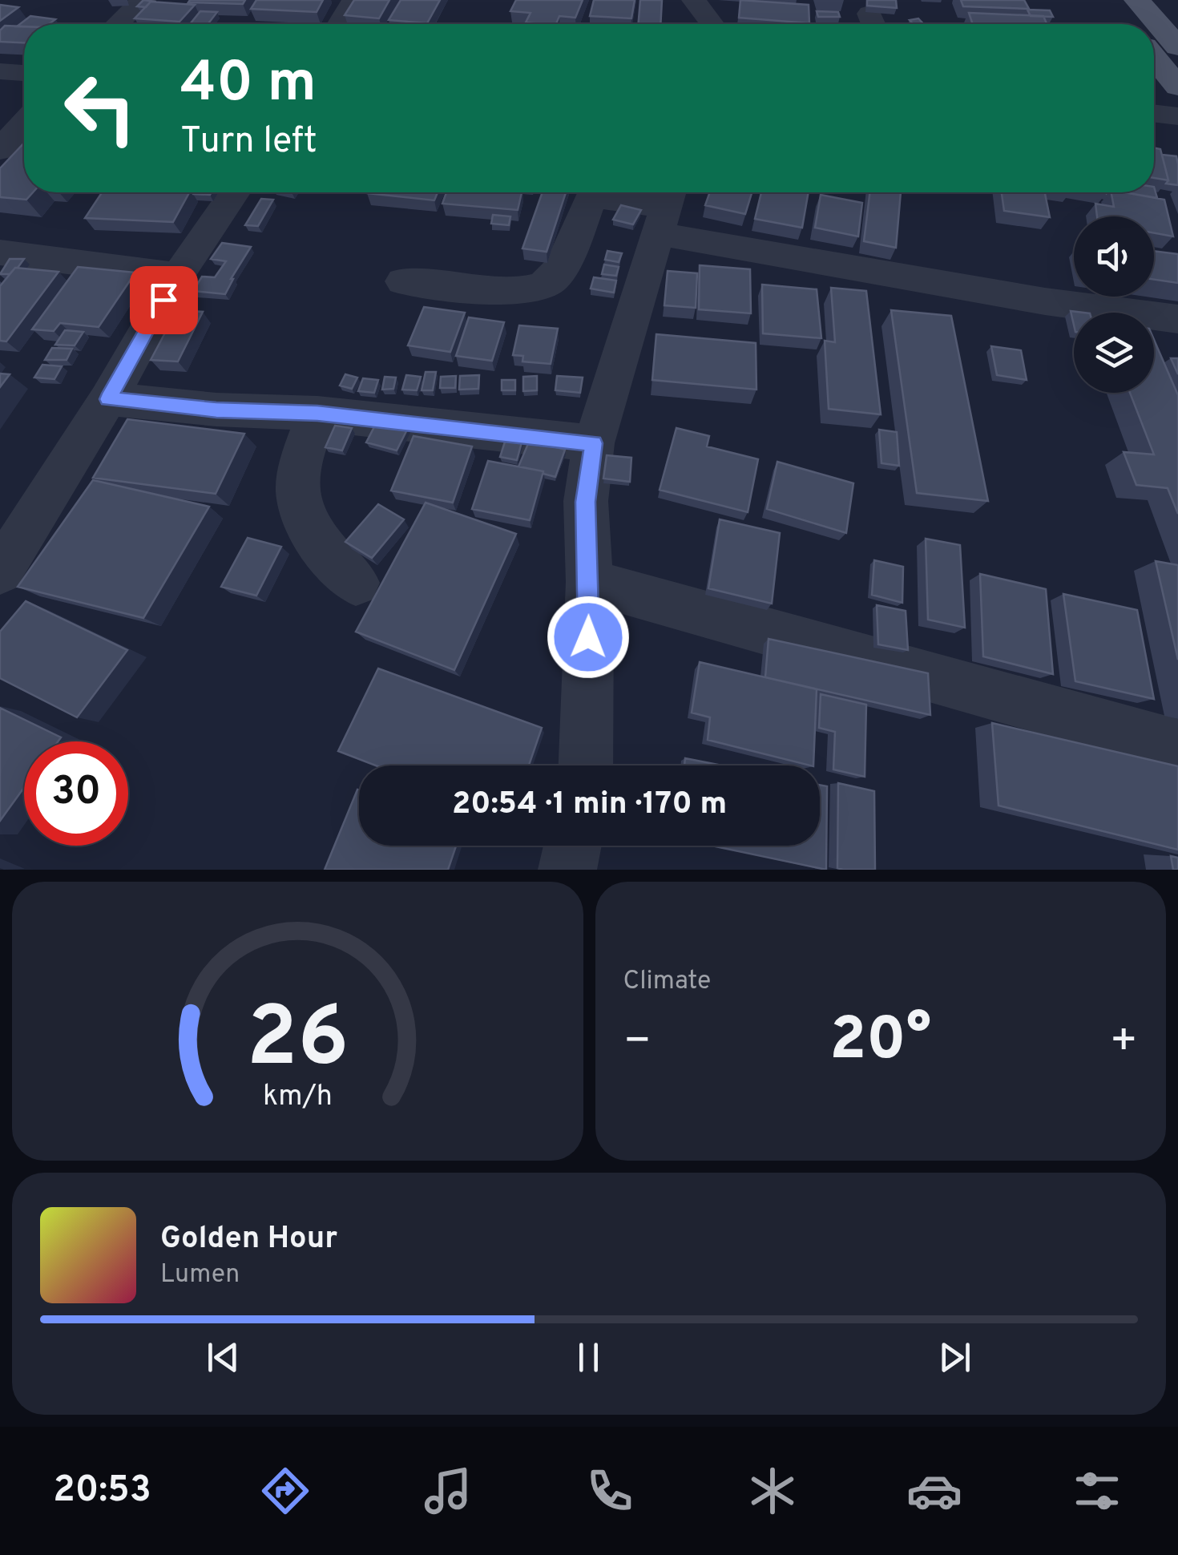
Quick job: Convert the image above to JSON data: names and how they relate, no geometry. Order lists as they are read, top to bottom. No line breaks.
{"page":{"turn":["40 m","Turn left"],"limit":"30","trip":"20:54 · 1 min · 170 m","tile":"Climate","heat":["−","20°","+"],"song":["Golden Hour","Lumen"],"tabs":"20:53","gauge":["26","km/h"]}}
